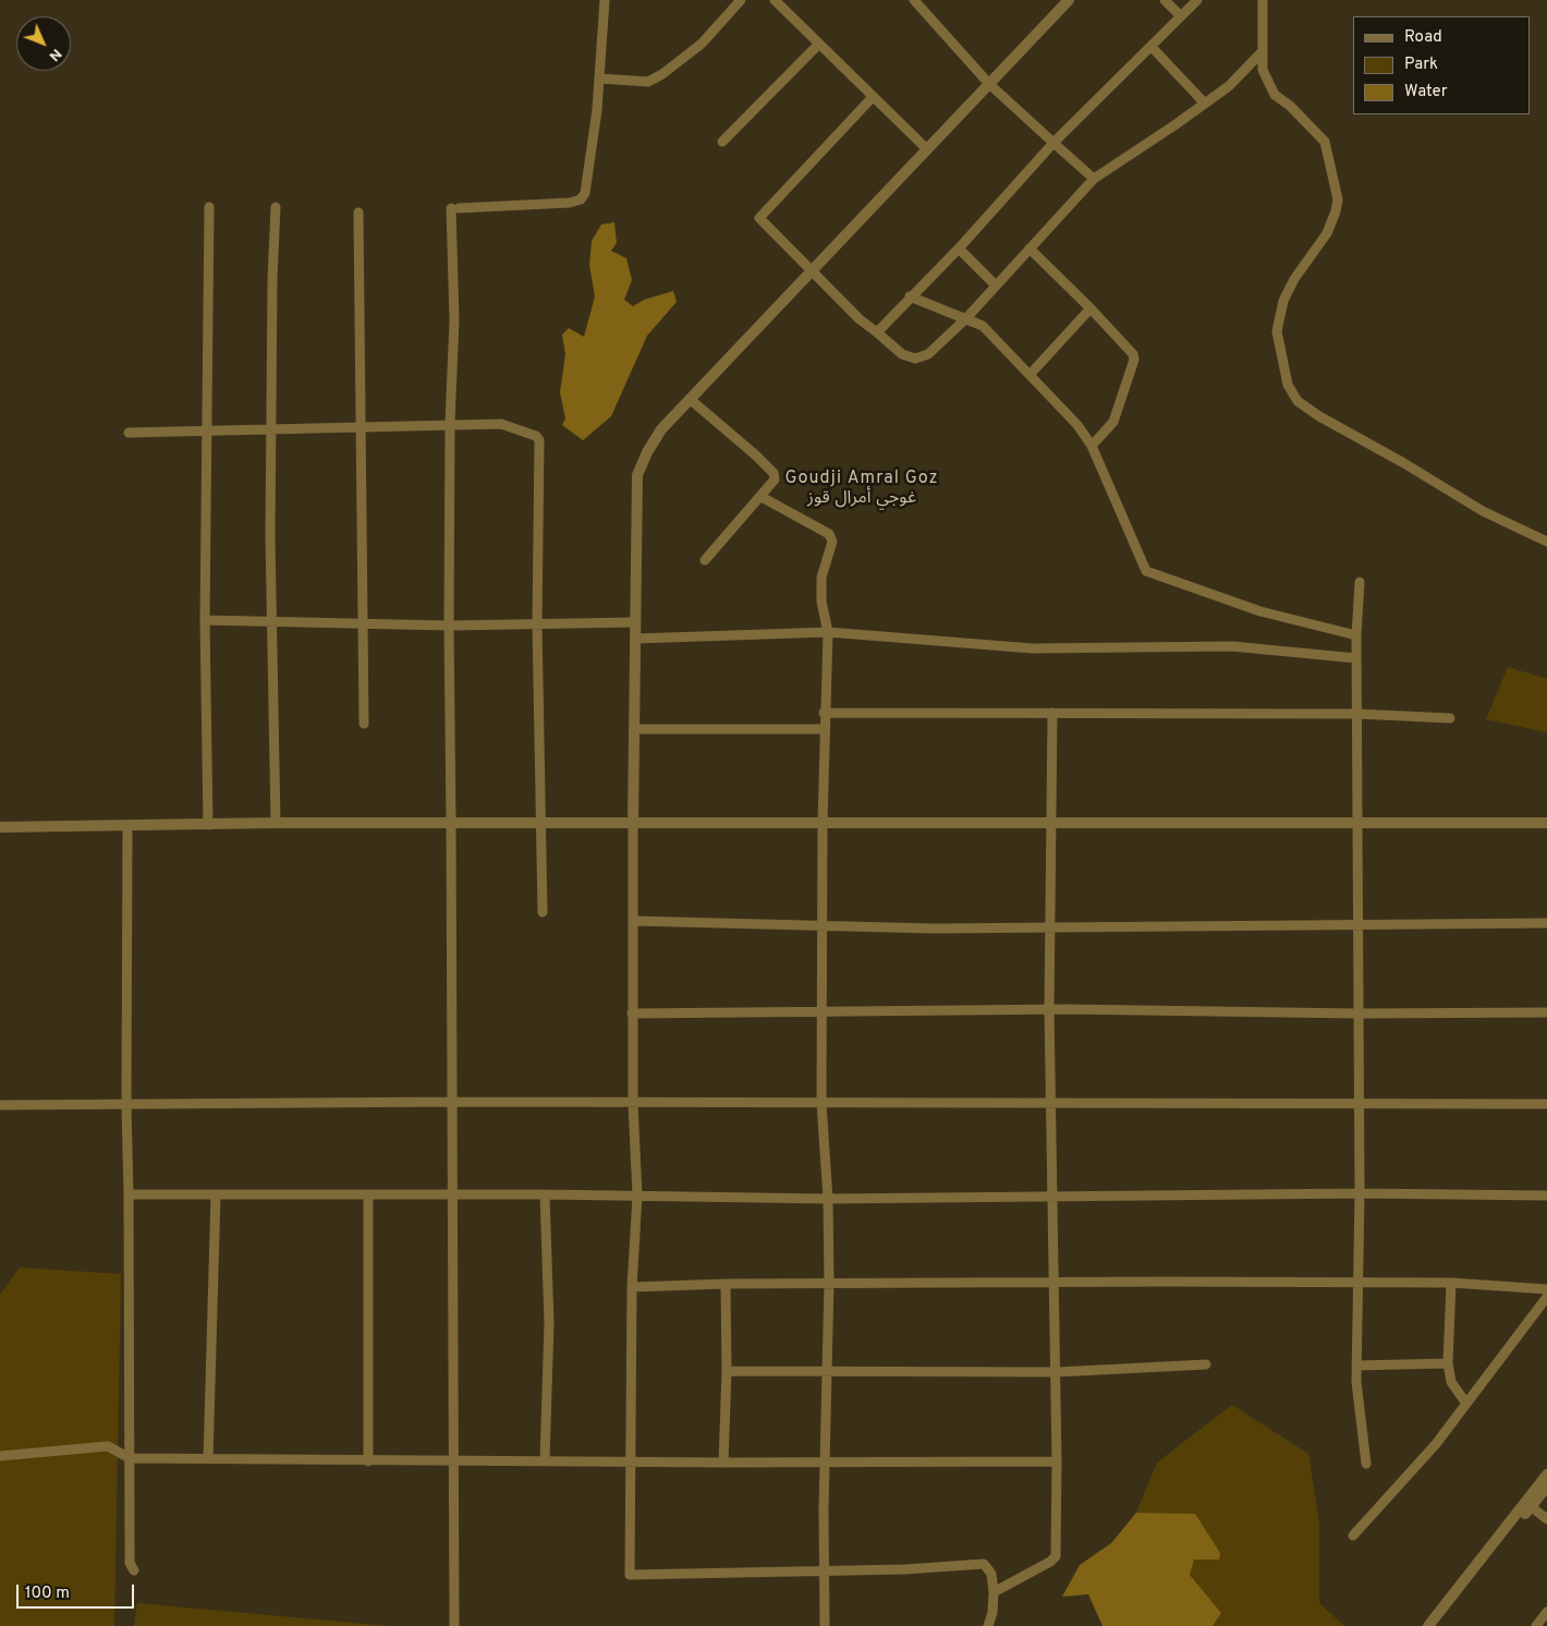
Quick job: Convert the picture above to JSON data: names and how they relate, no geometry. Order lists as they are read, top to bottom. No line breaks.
{"districts":["Goudji Amral Goz غوجي أمرال قوز"],"legend":["Road","Park","Water"],"scale_bar":"100 m","north":"bottom right"}
